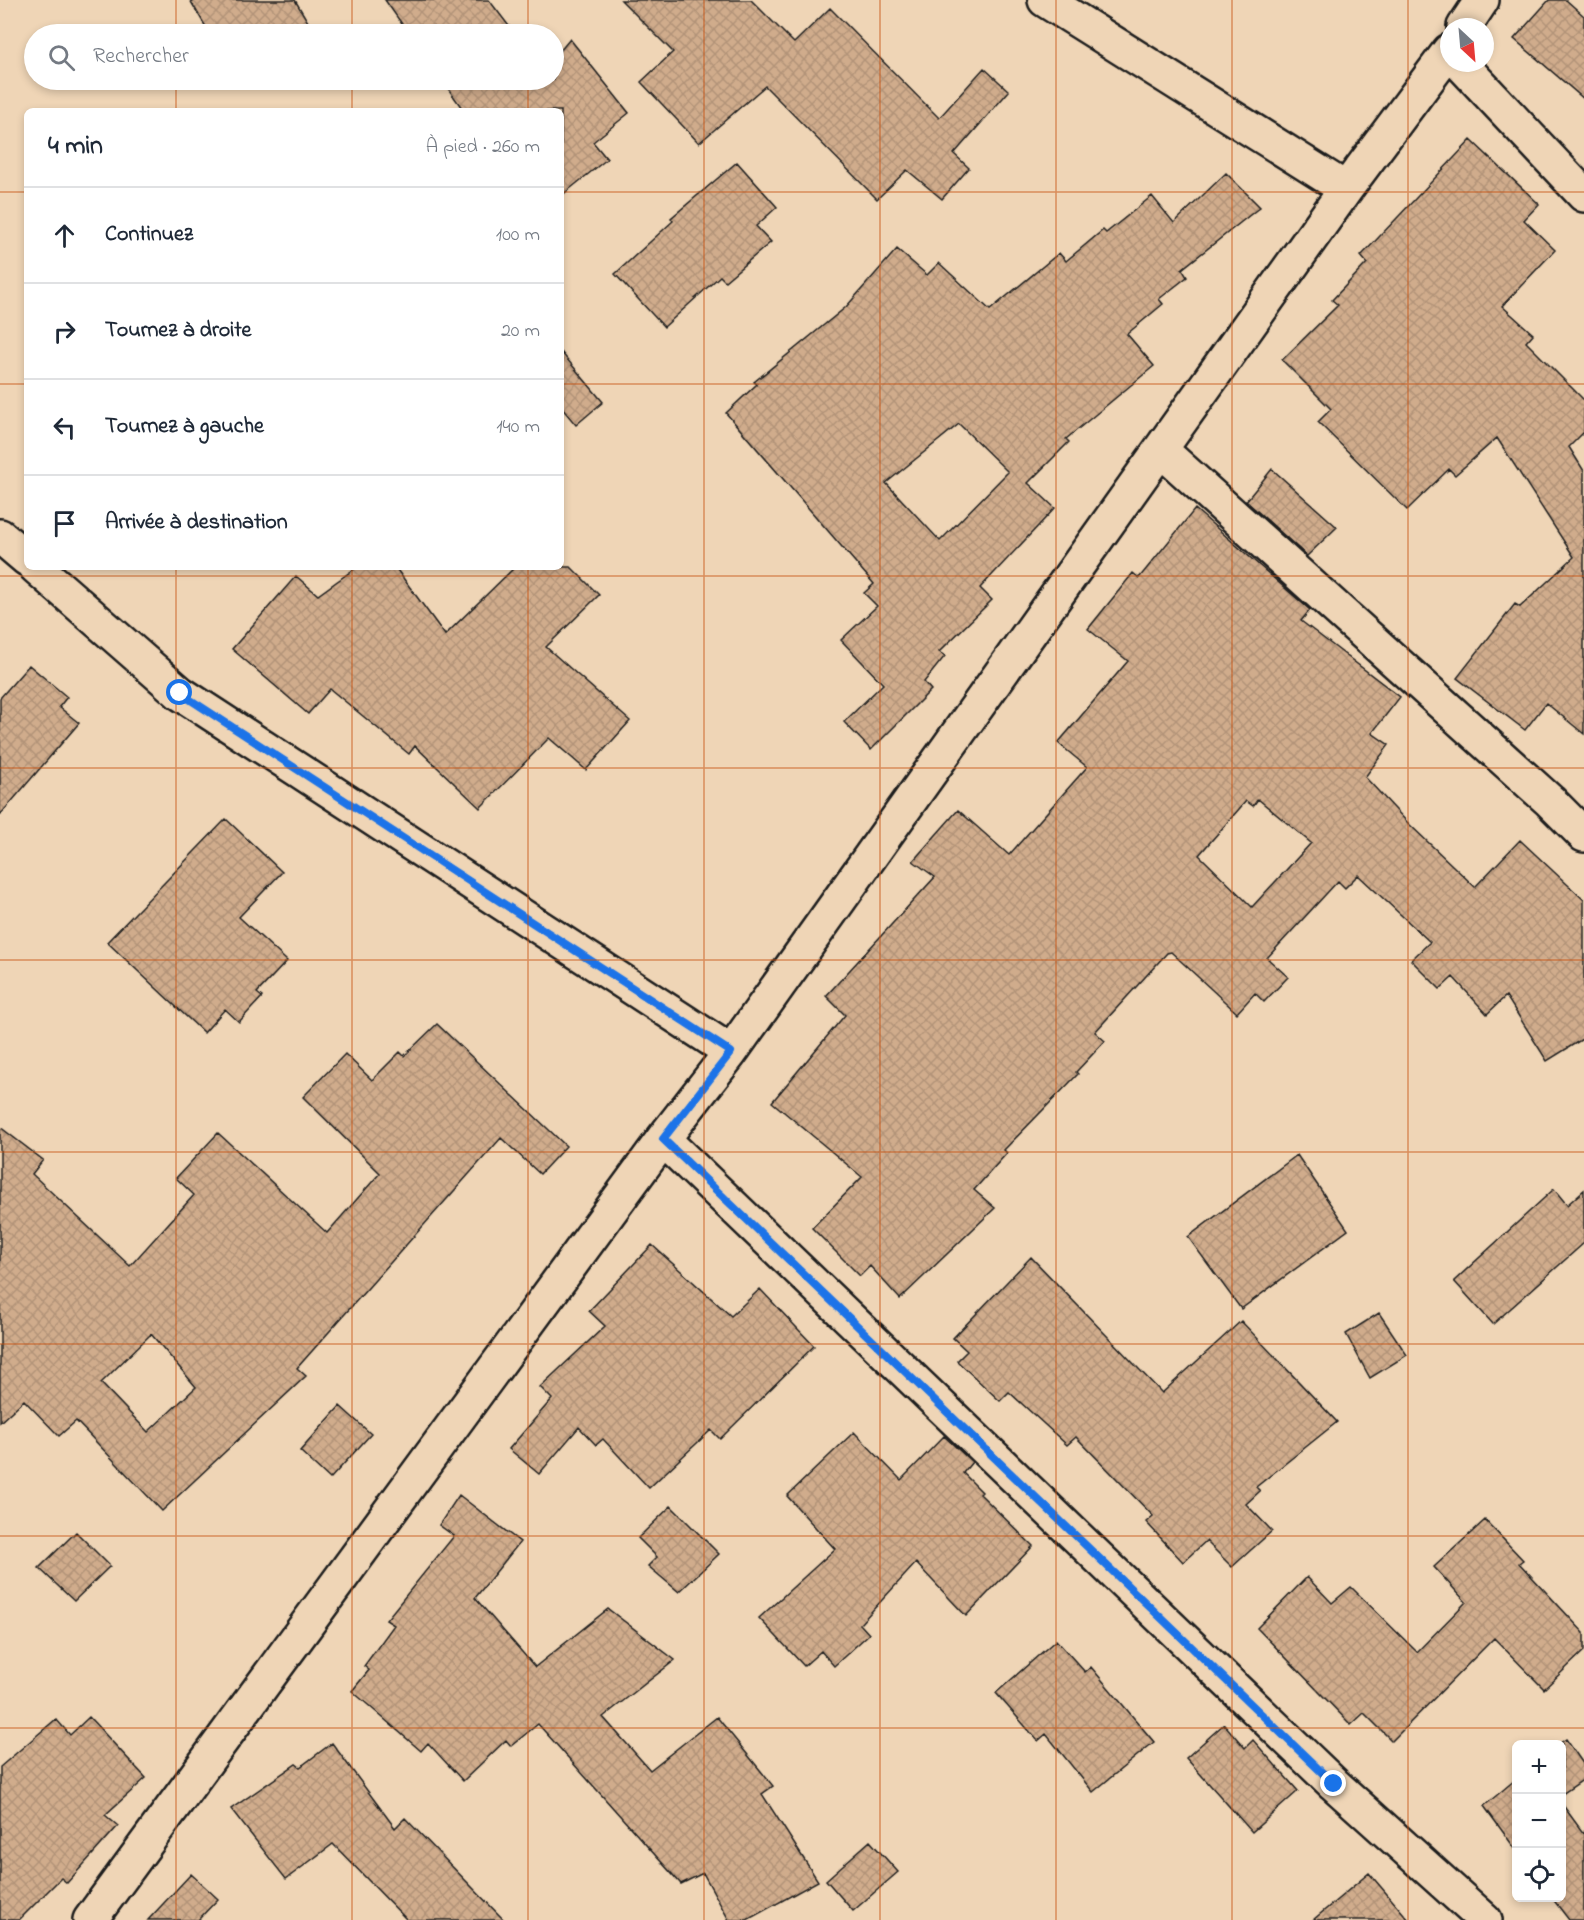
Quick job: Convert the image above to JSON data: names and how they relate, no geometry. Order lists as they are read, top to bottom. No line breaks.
{"north":"bottom right","page":{"search":"Rechercher","heading":["4 min","À pied · 260 m"],"list":[["Continuez","100 m"],["Tournez à droite","20 m"],["Tournez à gauche","140 m"],"Arrivée à destination"],"map_buttons":["+","−"]}}
